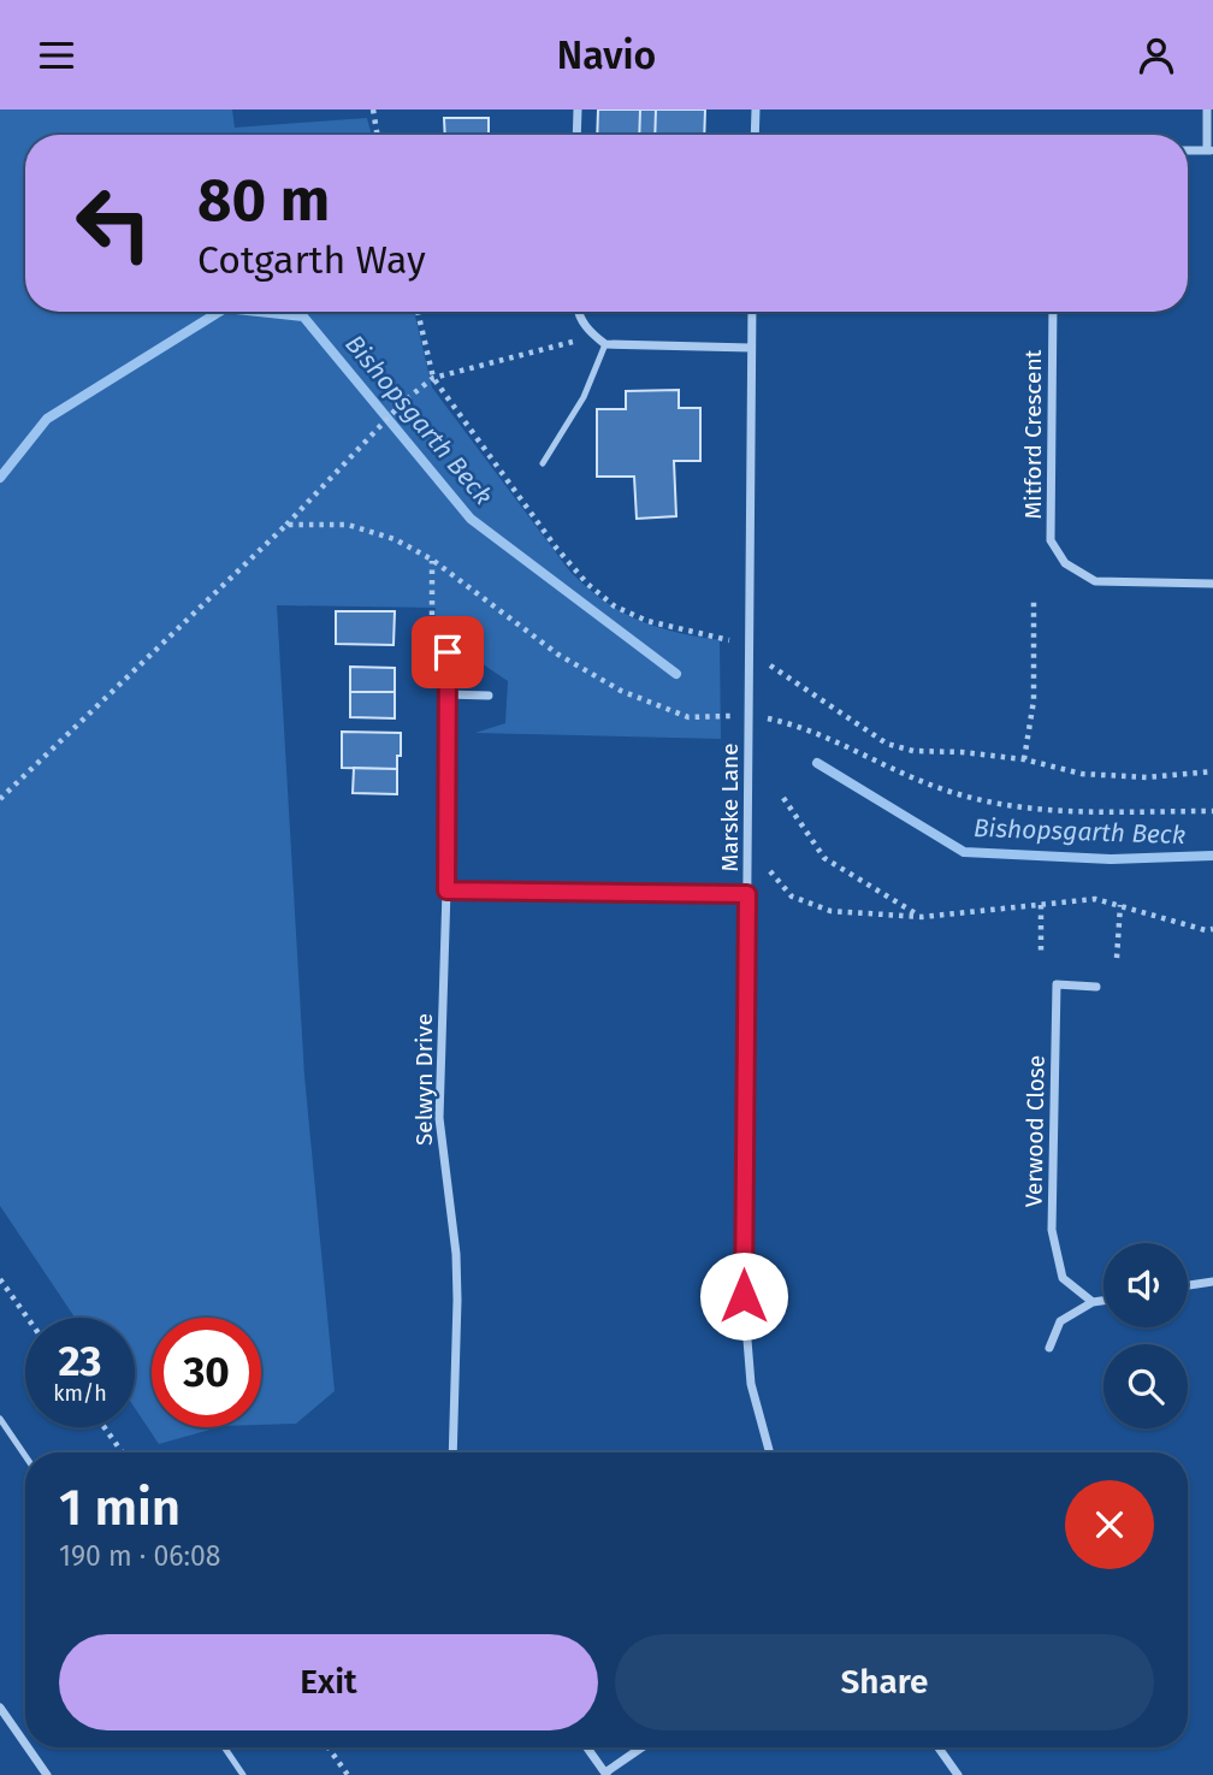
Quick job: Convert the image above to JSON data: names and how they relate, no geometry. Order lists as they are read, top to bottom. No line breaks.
{"streets":{"street":["Mitford Crescent","Marske Lane","Selwyn Drive","Verwood Close"]},"water":["Bishopsgarth Beck"],"page":{"header":"Navio","turn":["80 m","Cotgarth Way"],"speed":"23 km/h","limit":"30","heading":["1 min","190 m · 06:08"],"buttons":["Exit","Share"]}}
